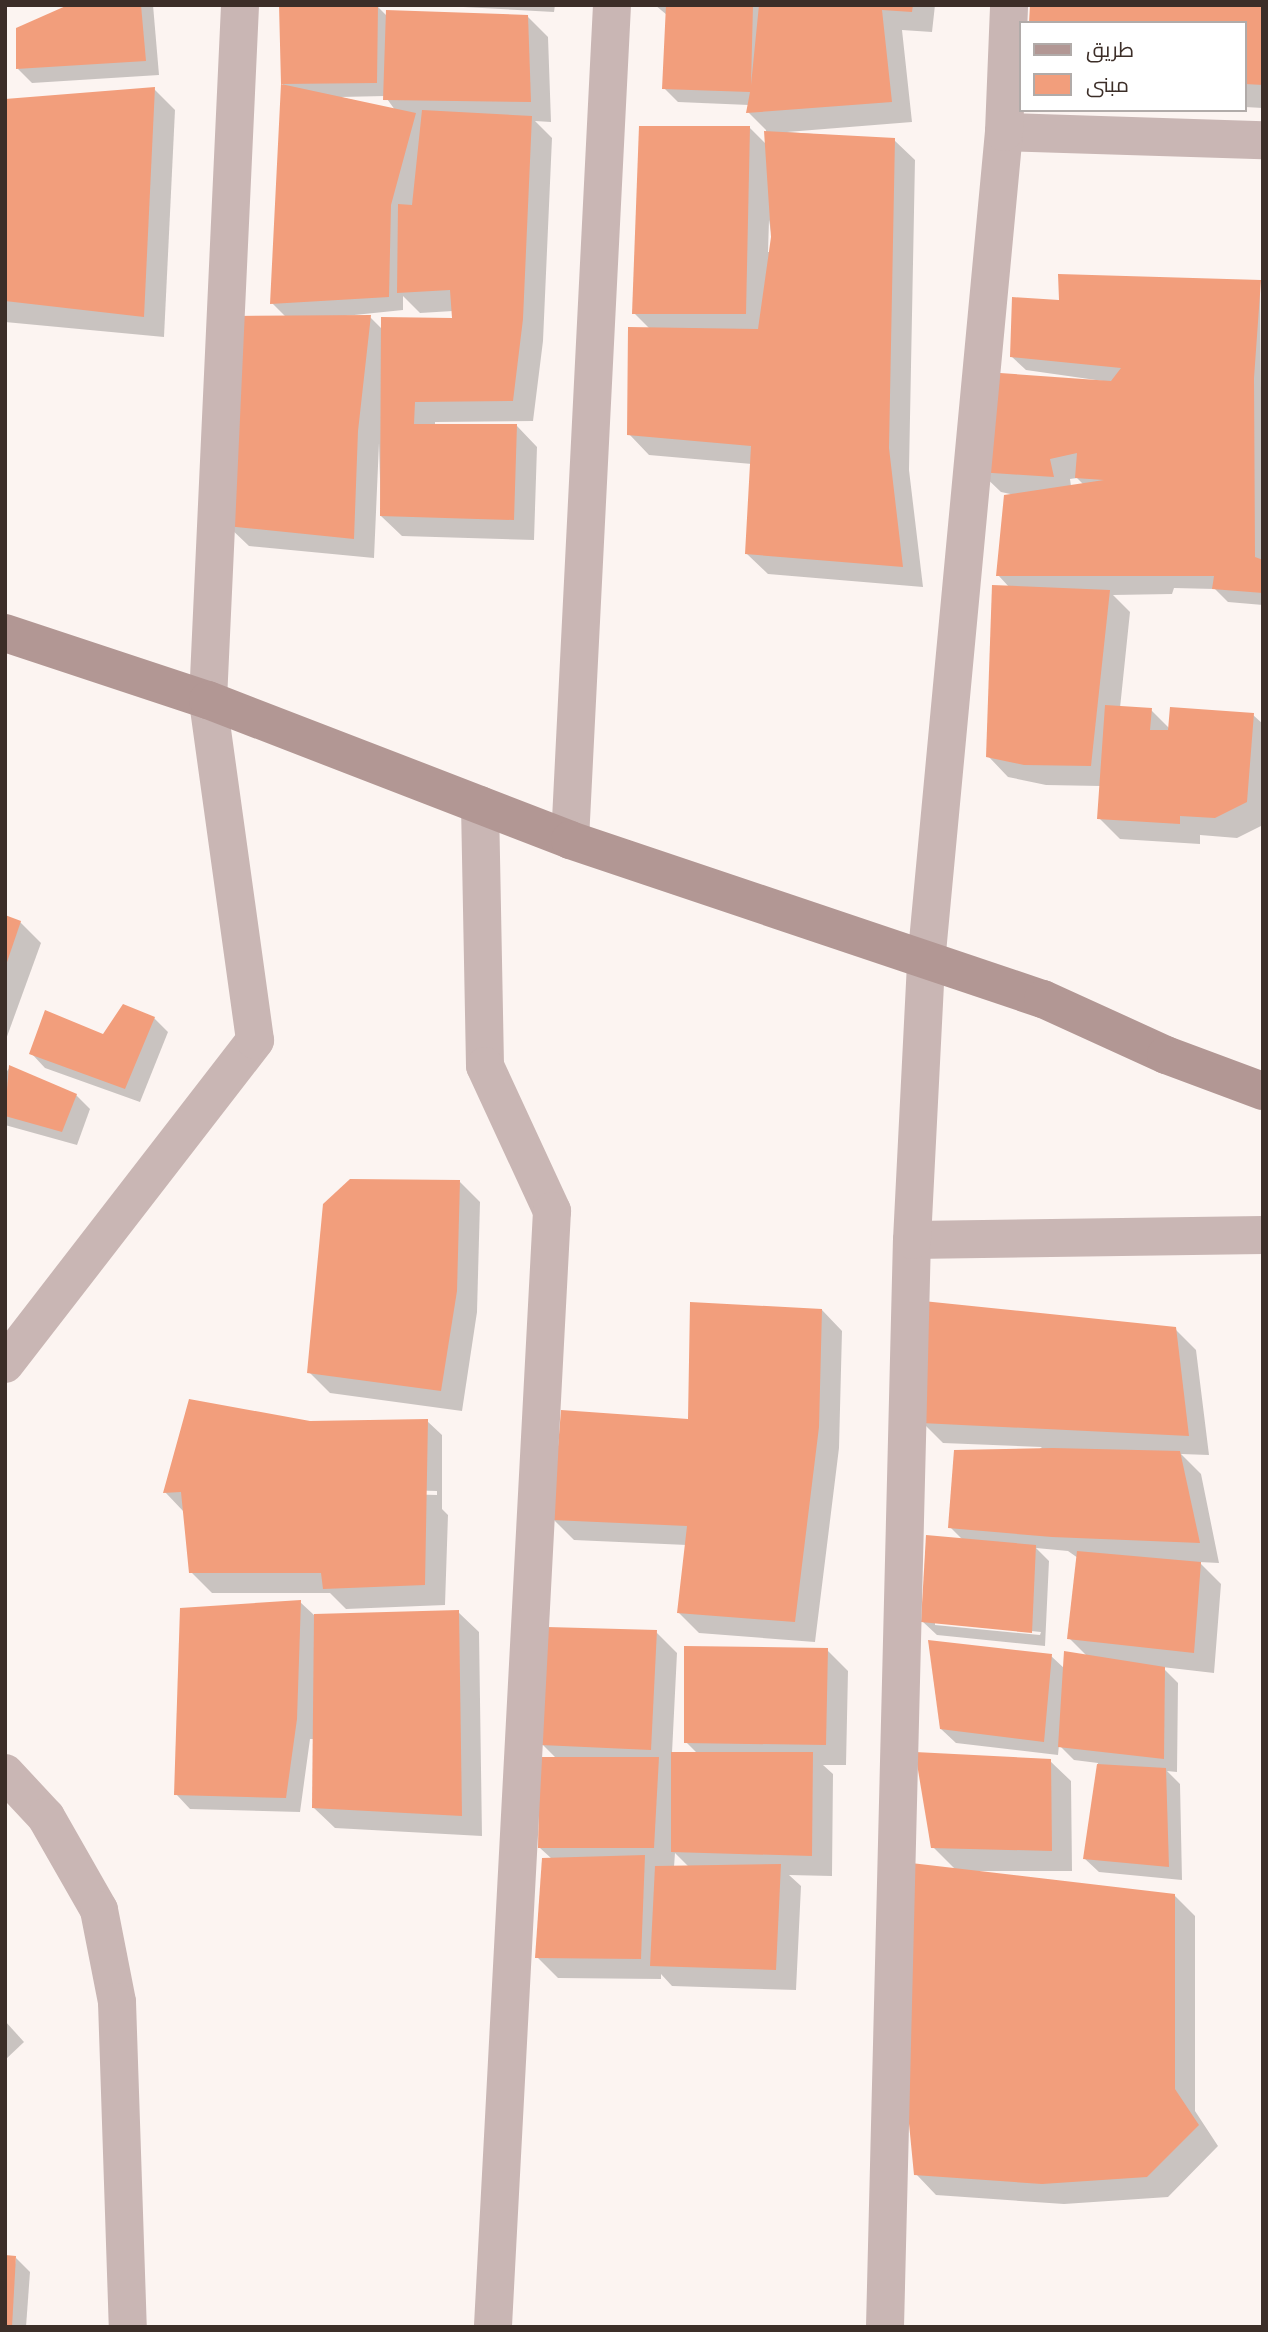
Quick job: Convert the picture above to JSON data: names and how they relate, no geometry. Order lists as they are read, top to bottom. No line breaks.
{"legend":["طريق","مبنى"]}
